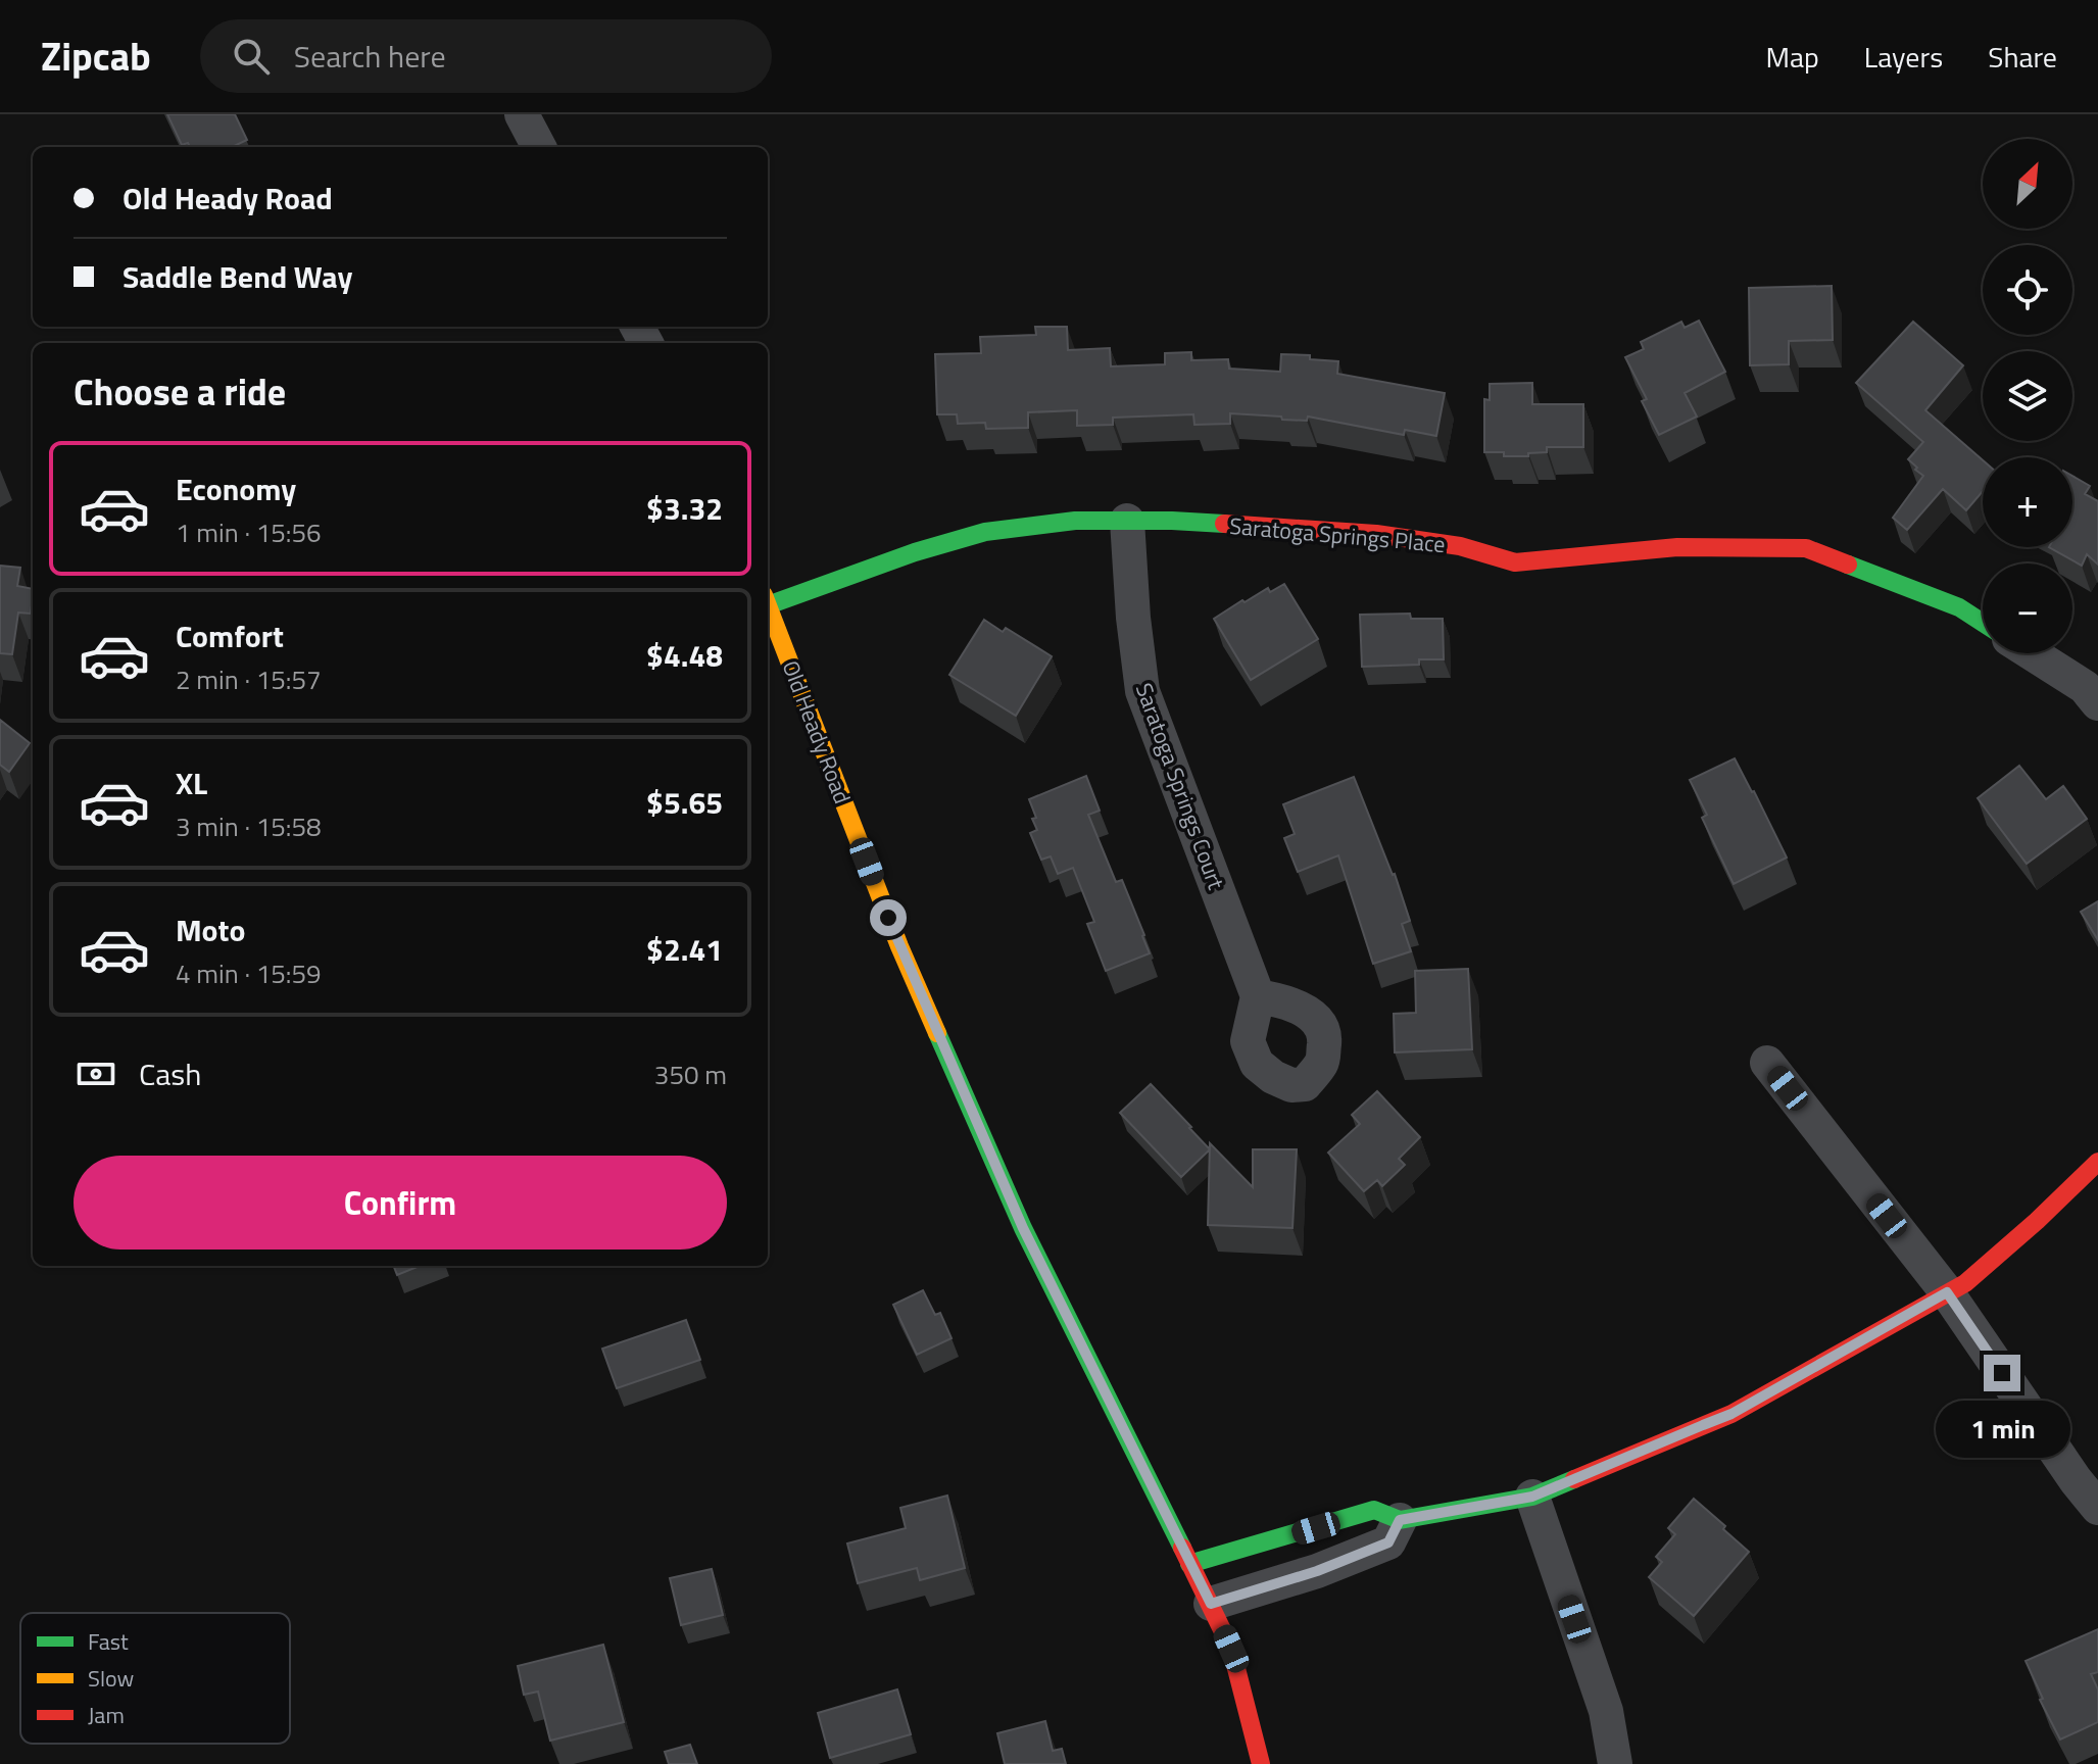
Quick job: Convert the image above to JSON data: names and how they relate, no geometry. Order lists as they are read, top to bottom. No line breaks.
{"streets":{"street":["Saratoga Springs Place","Old Heady Road","Saratoga Springs Court"]},"crossings":[["Saratoga Springs Place","Saratoga Springs Court"]],"legend":["Fast","Slow","Jam"],"north":"top right","page":{"header":"Zipcab","search":"Search here","nav":["Map","Layers","Share"],"map_buttons":["+","−"],"banner":["Old Heady Road","Saddle Bend Way"],"heading":"Choose a ride","list":[{"name":"Economy","note":"1 min · 15:56","value":"$3.32"},{"name":"Comfort","note":"2 min · 15:57","value":"$4.48"},{"name":"XL","note":"3 min · 15:58","value":"$5.65"},{"name":"Moto","note":"4 min · 15:59","value":"$2.41"}],"pay":["Cash","350 m"],"buttons":"Confirm","bubble":"1 min"}}
